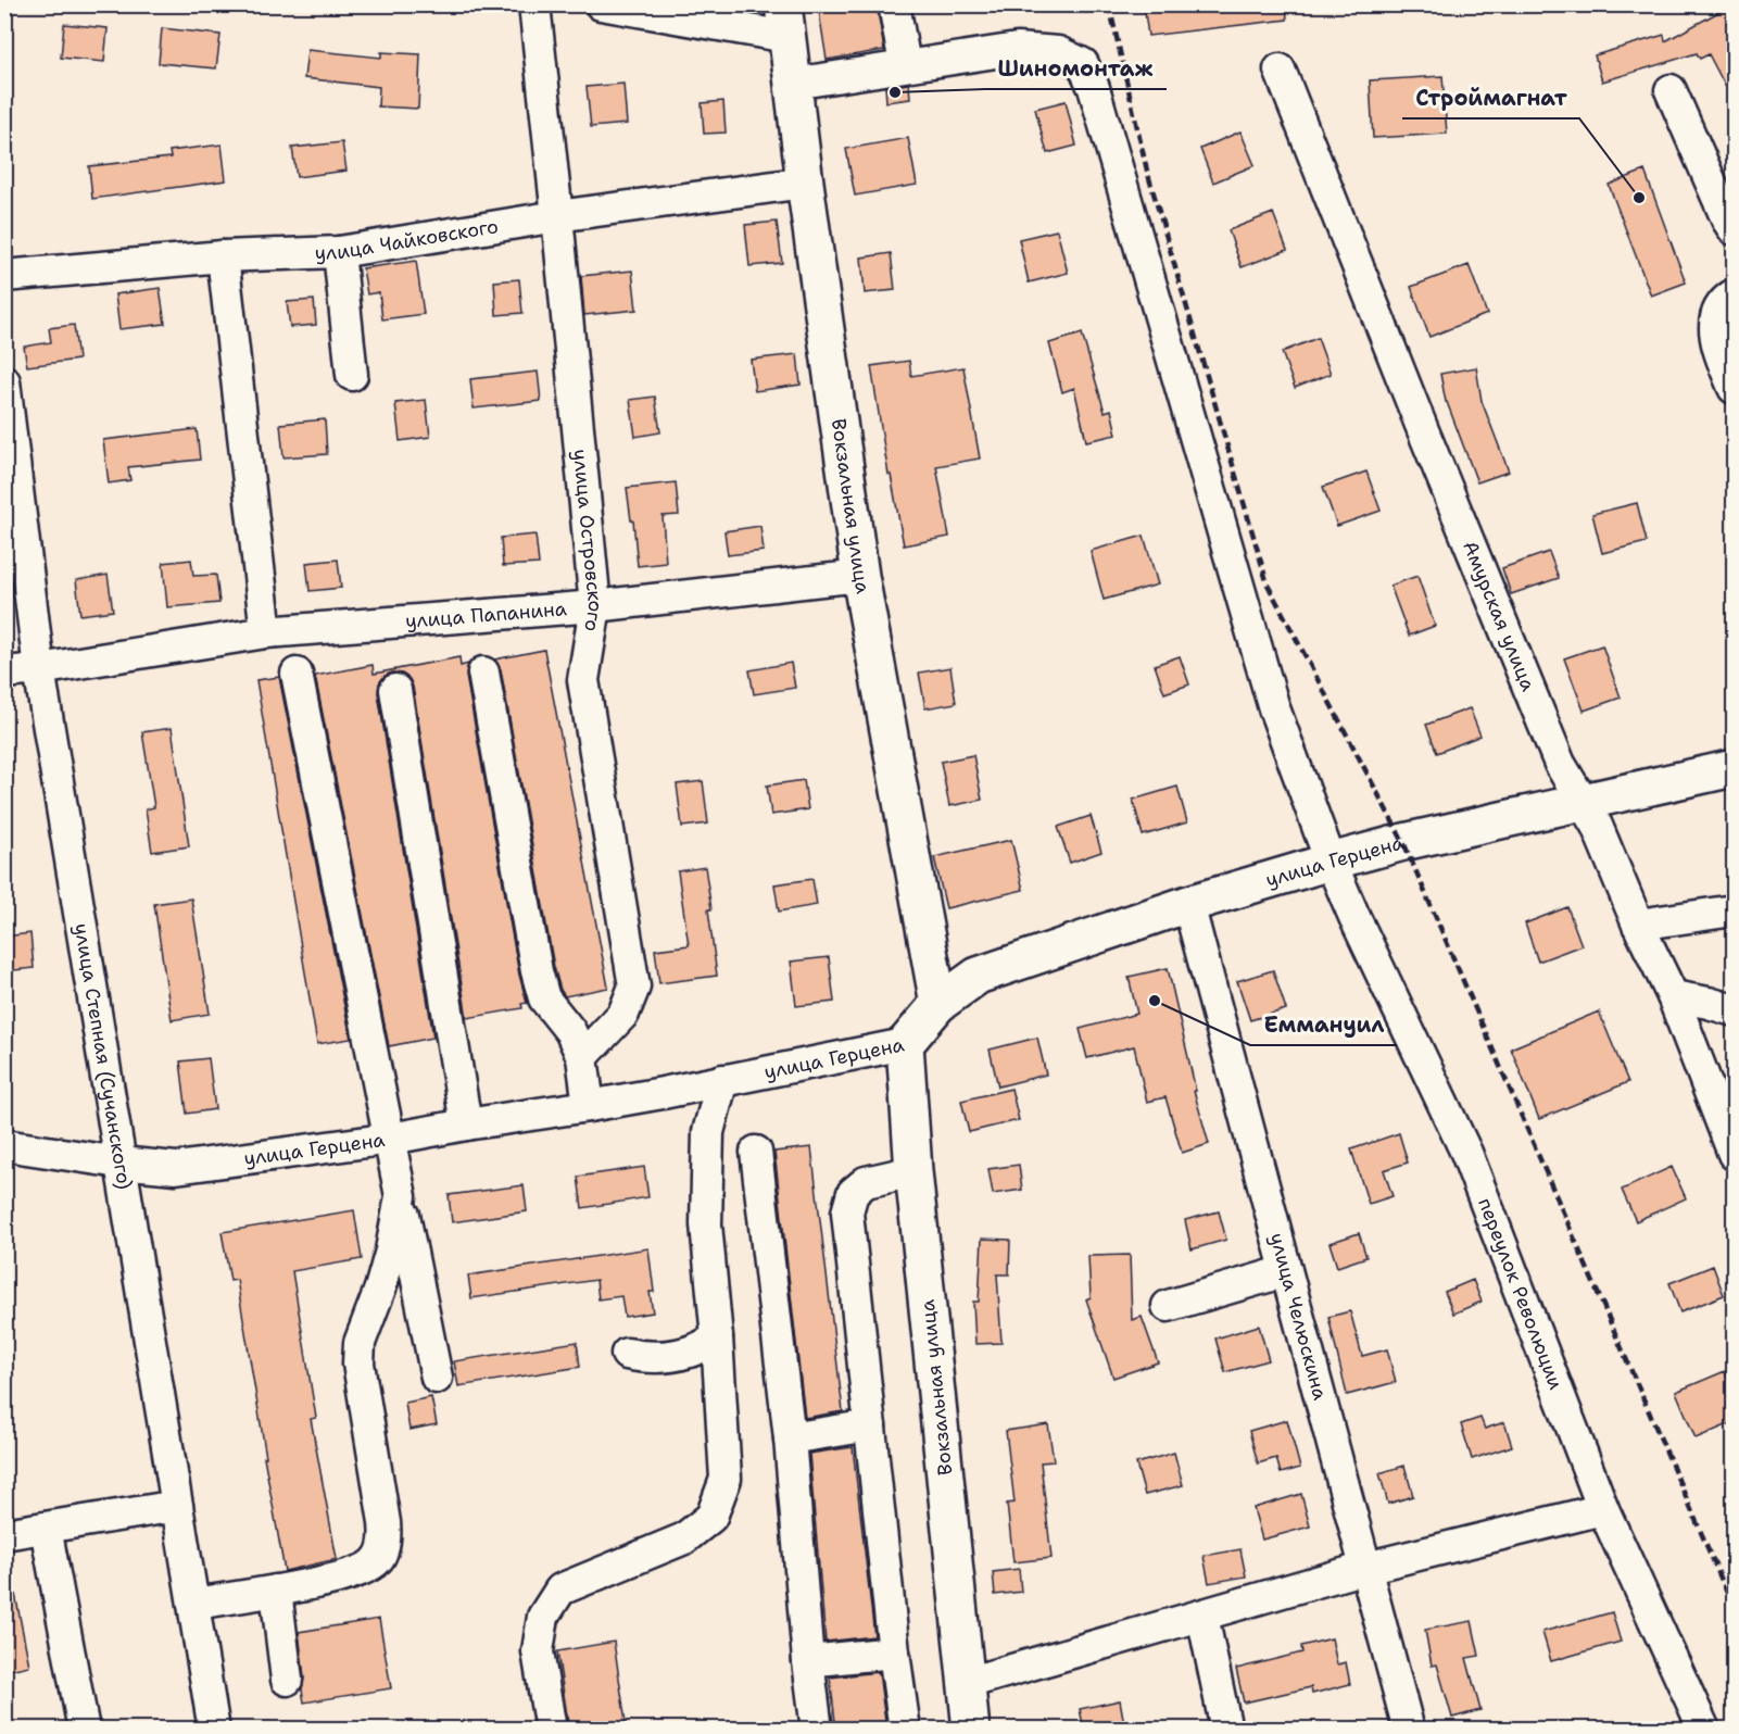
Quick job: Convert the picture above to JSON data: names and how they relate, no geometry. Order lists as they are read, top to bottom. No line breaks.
{"streets":{"main road":["Вокзальная улица","улица Герцена"],"street":["улица Чайковского","улица Островского","улица Папанина","Амурская улица","улица Степная (Сучанского)","переулок Революции","улица Челюскина"]},"crossings":[["улица Чайковского","Вокзальная улица"],["улица Чайковского","улица Островского"],["Вокзальная улица","улица Папанина"],["Вокзальная улица","улица Герцена"],["Вокзальная улица","переулок Революции"],["улица Островского","улица Папанина"],["улица Папанина","улица Степная (Сучанского)"],["Амурская улица","улица Герцена"],["улица Герцена","улица Степная (Сучанского)"],["улица Герцена","переулок Революции"],["улица Герцена","улица Челюскина"]],"places":["Шиномонтаж","Строймагнат","Еммануил"]}
